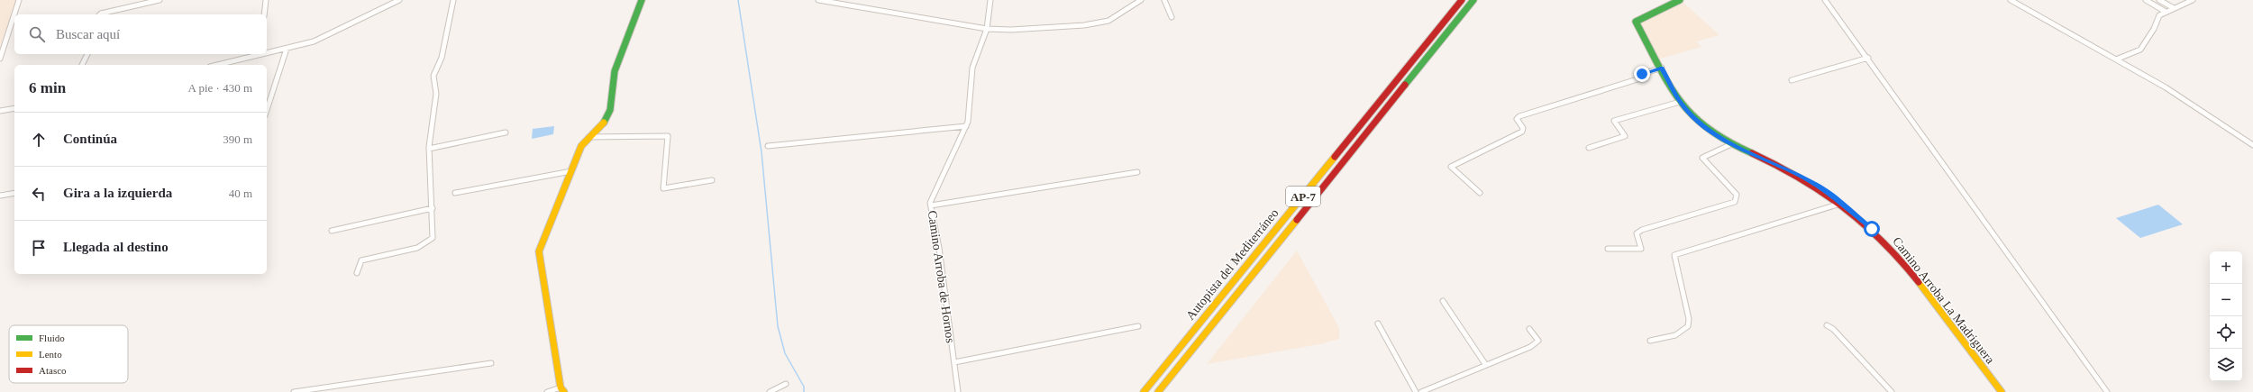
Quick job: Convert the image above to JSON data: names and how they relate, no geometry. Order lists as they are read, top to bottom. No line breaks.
{"streets":{"main road":["AP-7","Autopista del Mediterráneo","Camino Arroba La Madriguera"],"street":["Camino Arroba de Hornos"]},"legend":["Fluido","Lento","Atasco"],"page":{"search":"Buscar aquí","heading":["6 min","A pie · 430 m"],"list":[["Continúa","390 m"],["Gira a la izquierda","40 m"],"Llegada al destino"],"map_buttons":["+","−"]}}
